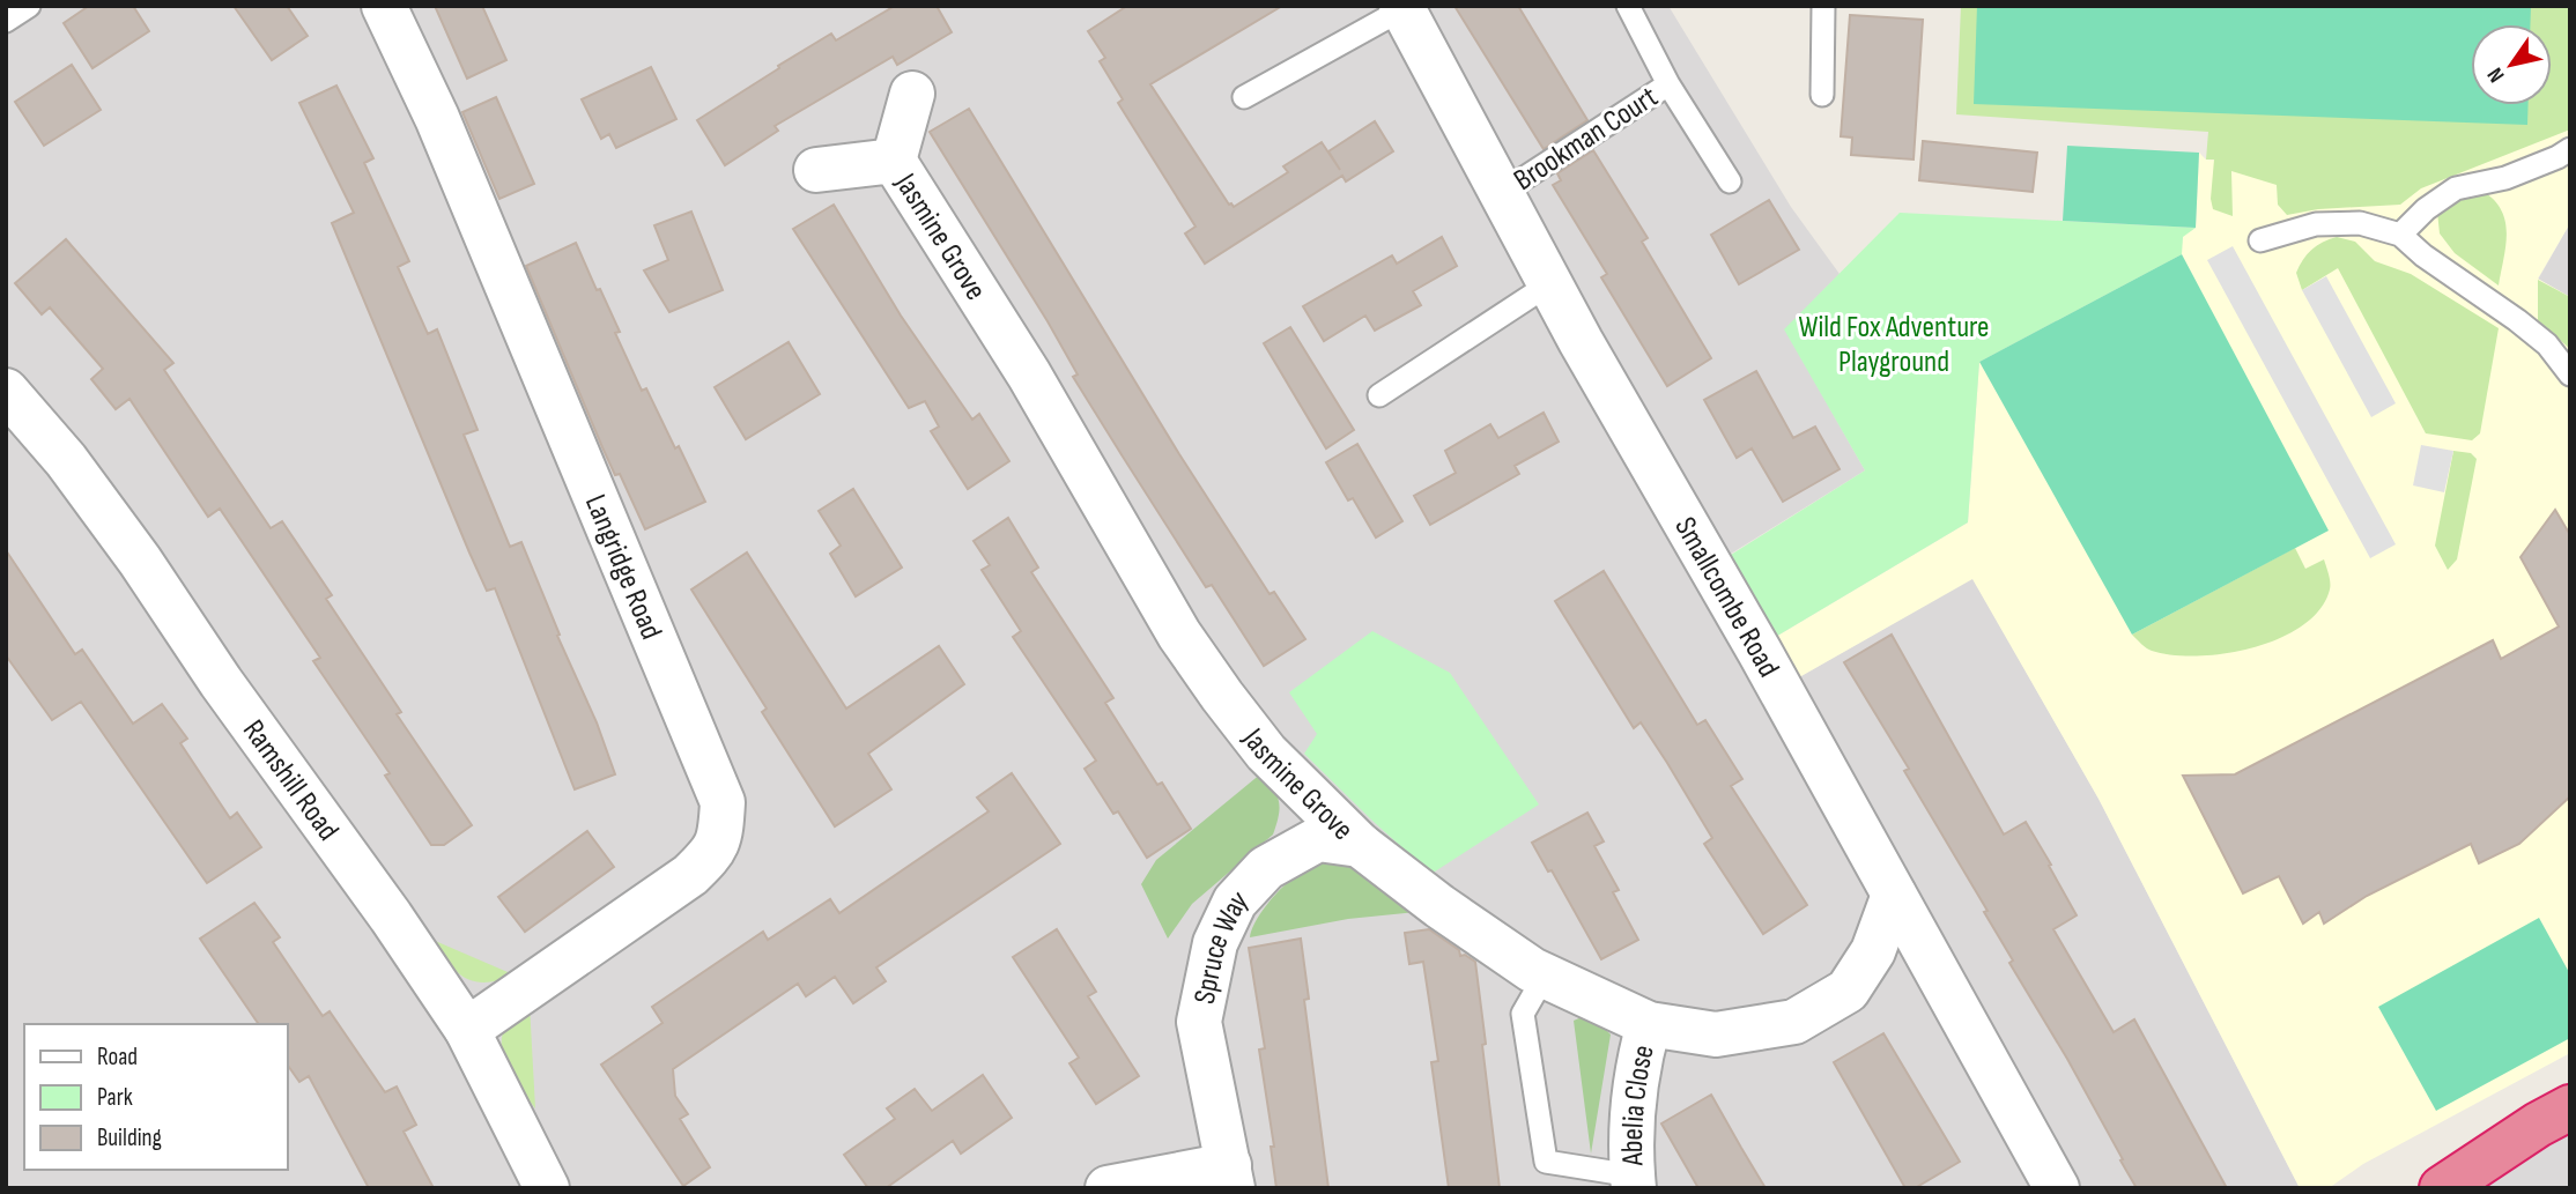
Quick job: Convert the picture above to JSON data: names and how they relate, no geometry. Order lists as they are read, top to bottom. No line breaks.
{"streets":{"street":["Jasmine Grove","Langridge Road","Smallcombe Road","Ramshill Road","Spruce Way","Abelia Close"],"lane":["Brookman Court"]},"crossings":[["Brookman Court","Smallcombe Road"],["Jasmine Grove","Smallcombe Road"],["Jasmine Grove","Spruce Way"],["Jasmine Grove","Abelia Close"],["Langridge Road","Ramshill Road"]],"parks":["Wild Fox Adventure Playground"],"legend":["Road","Park","Building"],"north":"bottom left"}
